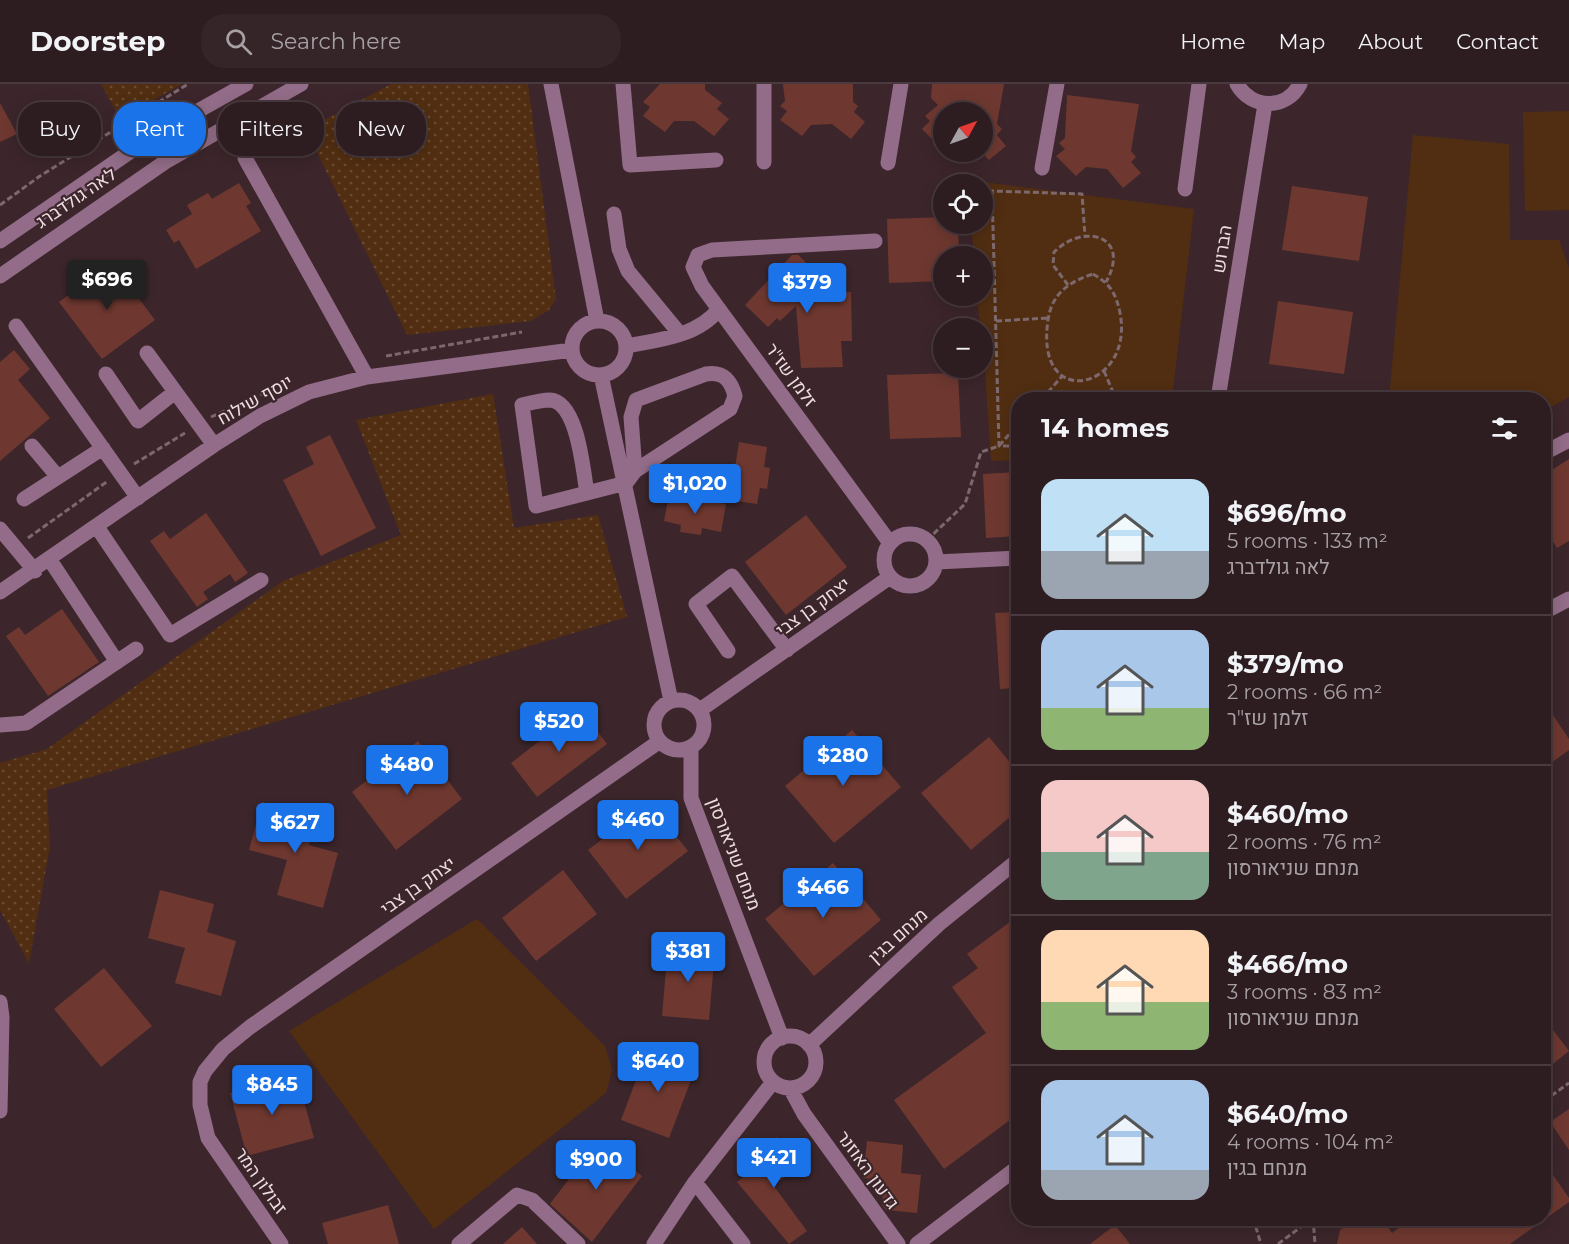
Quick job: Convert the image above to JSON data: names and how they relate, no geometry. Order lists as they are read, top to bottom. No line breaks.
{"streets":{"street":["לאה גולדברג","הברוש","זלמן שז\"ר","יוסף שילוח","יצחק בן צבי","מנחם שניאורסון","מנחם בגין","גדעון האוזנר","זבולון המר"]},"crossings":[["זלמן שז\"ר","יצחק בן צבי"],["יצחק בן צבי","מנחם שניאורסון"],["יצחק בן צבי","זבולון המר"],["מנחם שניאורסון","מנחם בגין"],["מנחם שניאורסון","גדעון האוזנר"],["מנחם בגין","גדעון האוזנר"]],"north":"top right","page":{"header":"Doorstep","search":"Search here","nav":["Home","Map","About","Contact"],"map_buttons":["+","−"],"chip":["Buy","Rent","Filters","New"],"price":["$696","$379","$1,020","$520","$280","$480","$460","$627","$466","$381","$640","$845","$421","$900"],"heading":"14 homes","list":[{"name":"$696/mo","note":"5 rooms · 133 m² · לאה גולדברג"},{"name":"$379/mo","note":"2 rooms · 66 m² · זלמן שז\"ר"},{"name":"$460/mo","note":"2 rooms · 76 m² · מנחם שניאורסון"},{"name":"$466/mo","note":"3 rooms · 83 m² · מנחם שניאורסון"},{"name":"$640/mo","note":"4 rooms · 104 m² · מנחם בגין"}]}}
